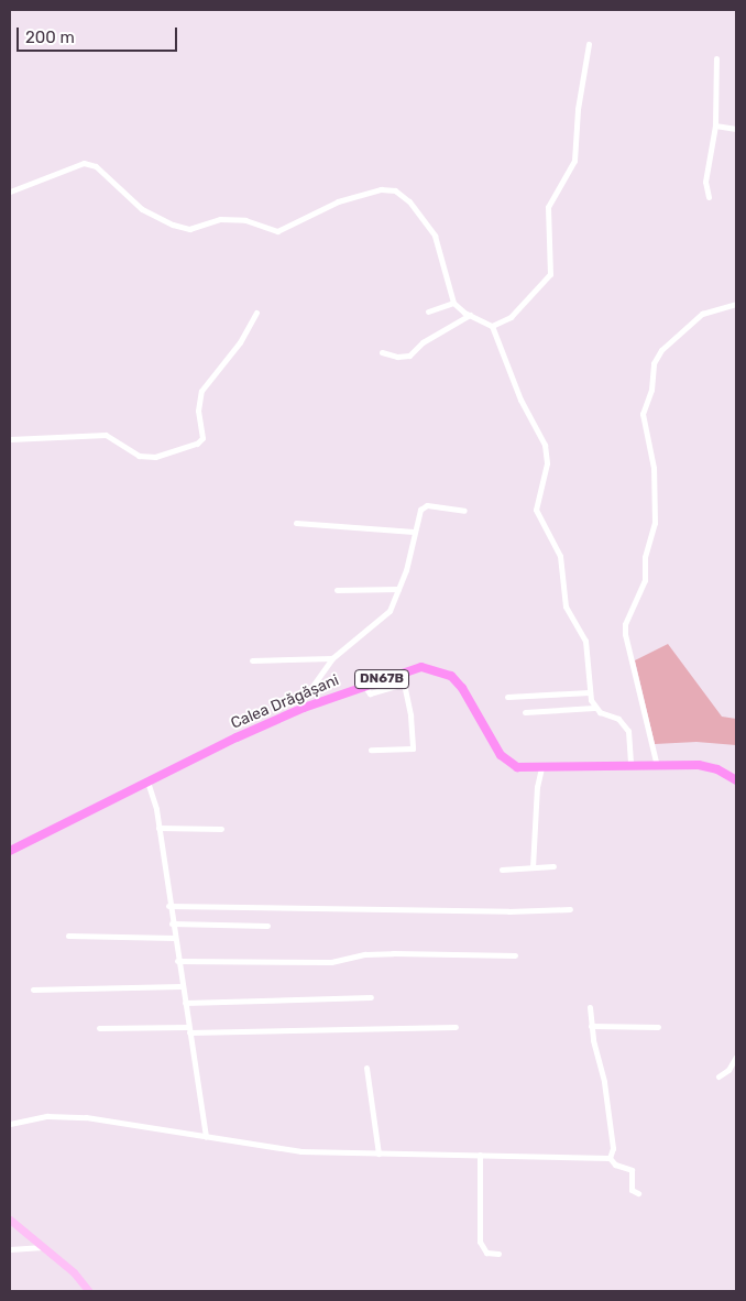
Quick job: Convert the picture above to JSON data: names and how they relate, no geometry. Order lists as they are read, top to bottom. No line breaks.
{"streets":{"main road":["DN67B","Calea Drăgășani"]},"scale_bar":"200 m"}
